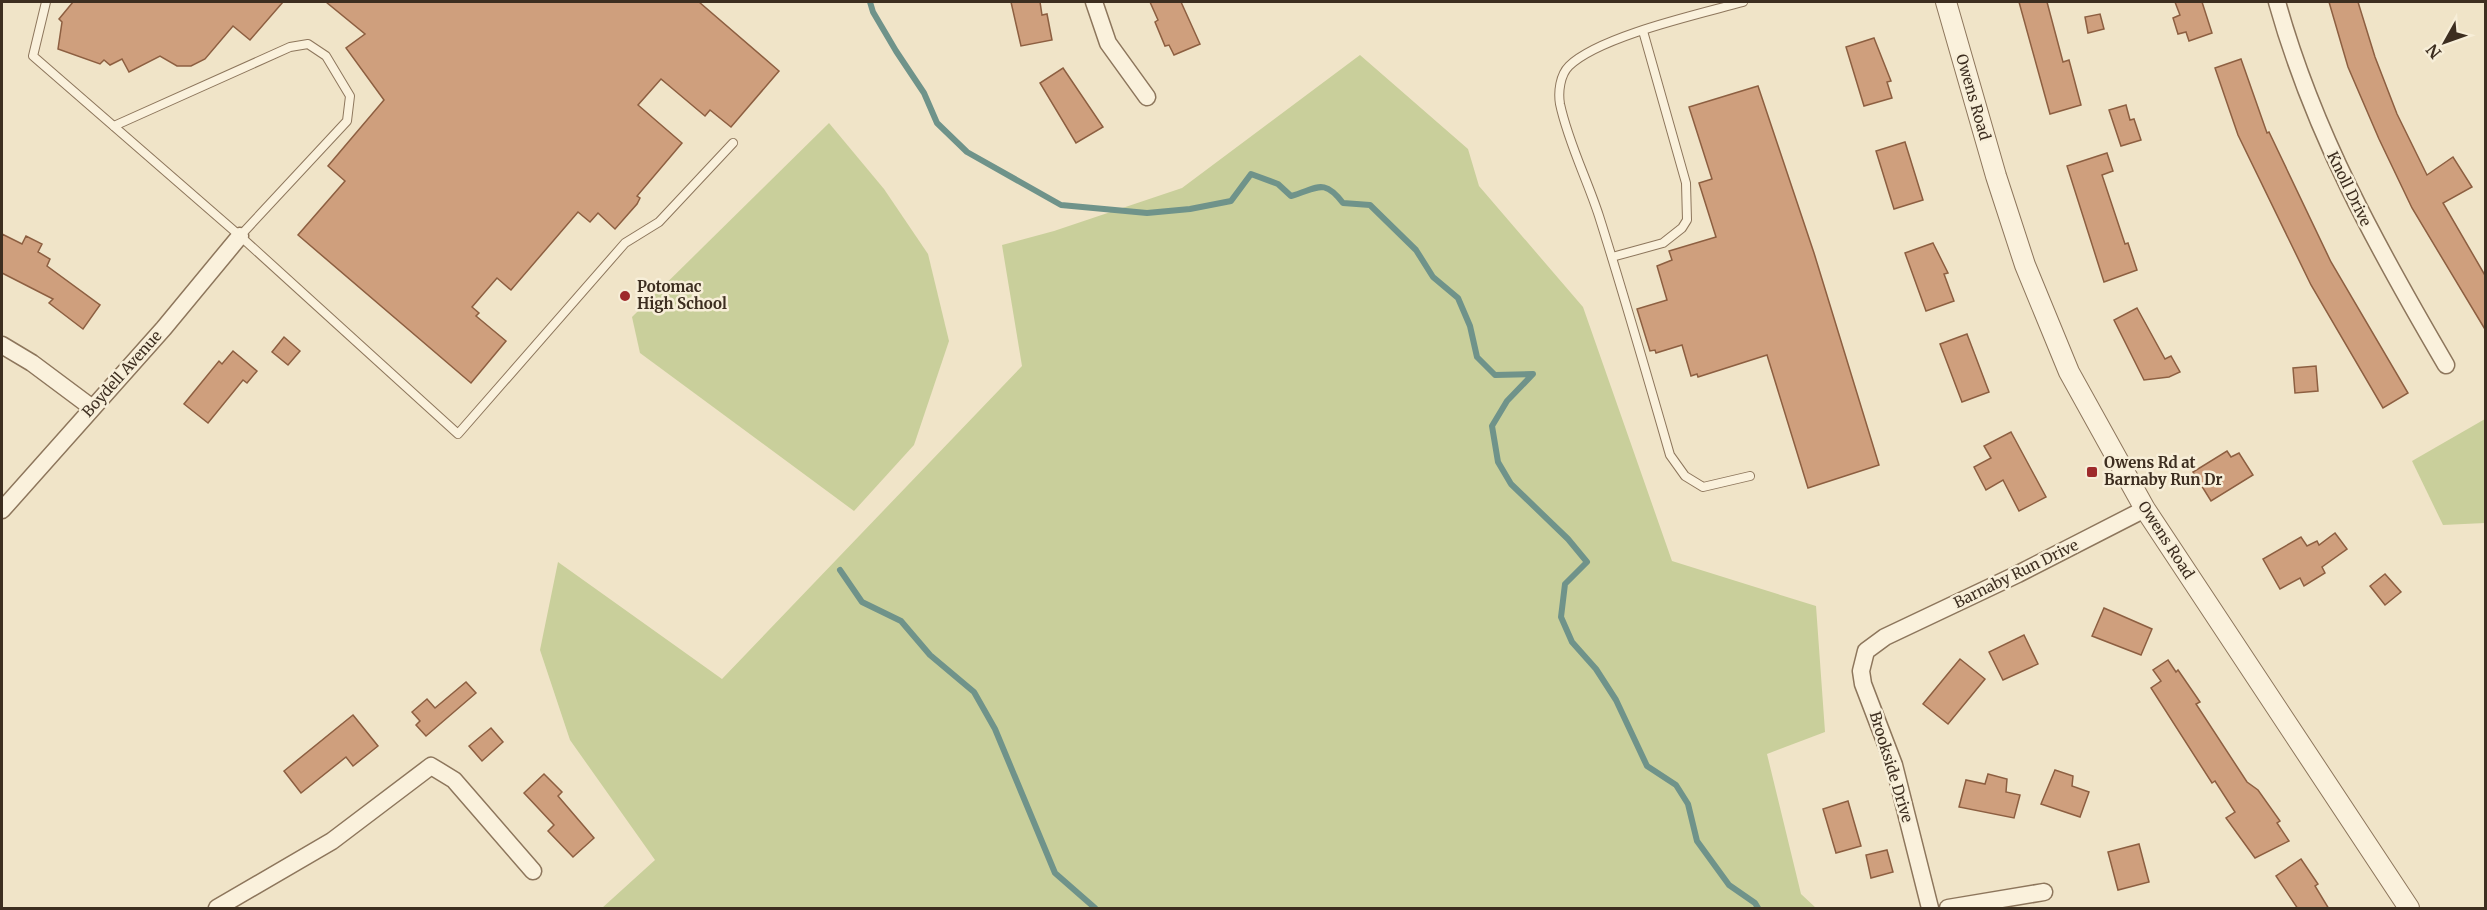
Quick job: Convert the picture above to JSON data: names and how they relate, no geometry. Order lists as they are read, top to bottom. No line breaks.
{"streets":{"street":["Owens Road","Knoll Drive","Boydell Avenue","Barnaby Run Drive","Brookside Drive"]},"crossings":[["Owens Road","Barnaby Run Drive"],["Barnaby Run Drive","Brookside Drive"]],"places":{"other":["Potomac High School"],"transit":["Owens Rd at Barnaby Run Dr"]},"north":"bottom left"}
